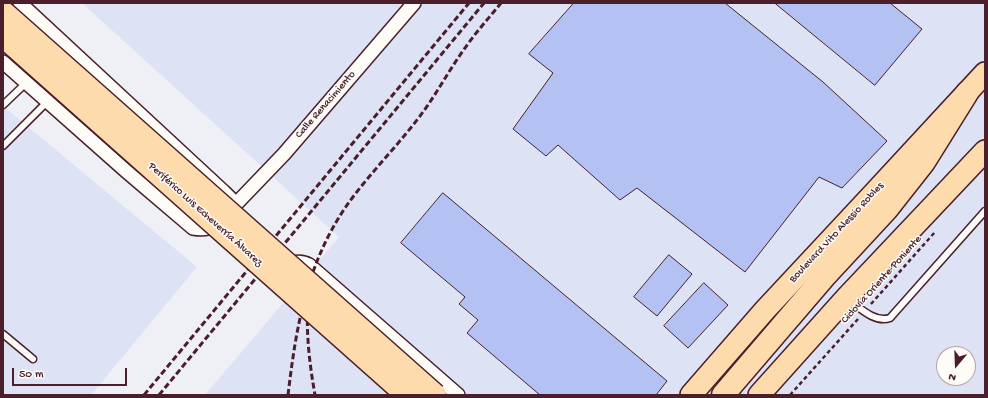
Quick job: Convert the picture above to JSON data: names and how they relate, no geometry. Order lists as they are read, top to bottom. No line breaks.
{"streets":{"highway":["Periférico Luis Echeverría Álvarez"],"main road":["Boulevard Vito Alessio Robles"],"street":["Calle Renacimiento"],"path":["Ciclovía Oriente-Poniente"]},"scale_bar":"50 m","north":"bottom"}
